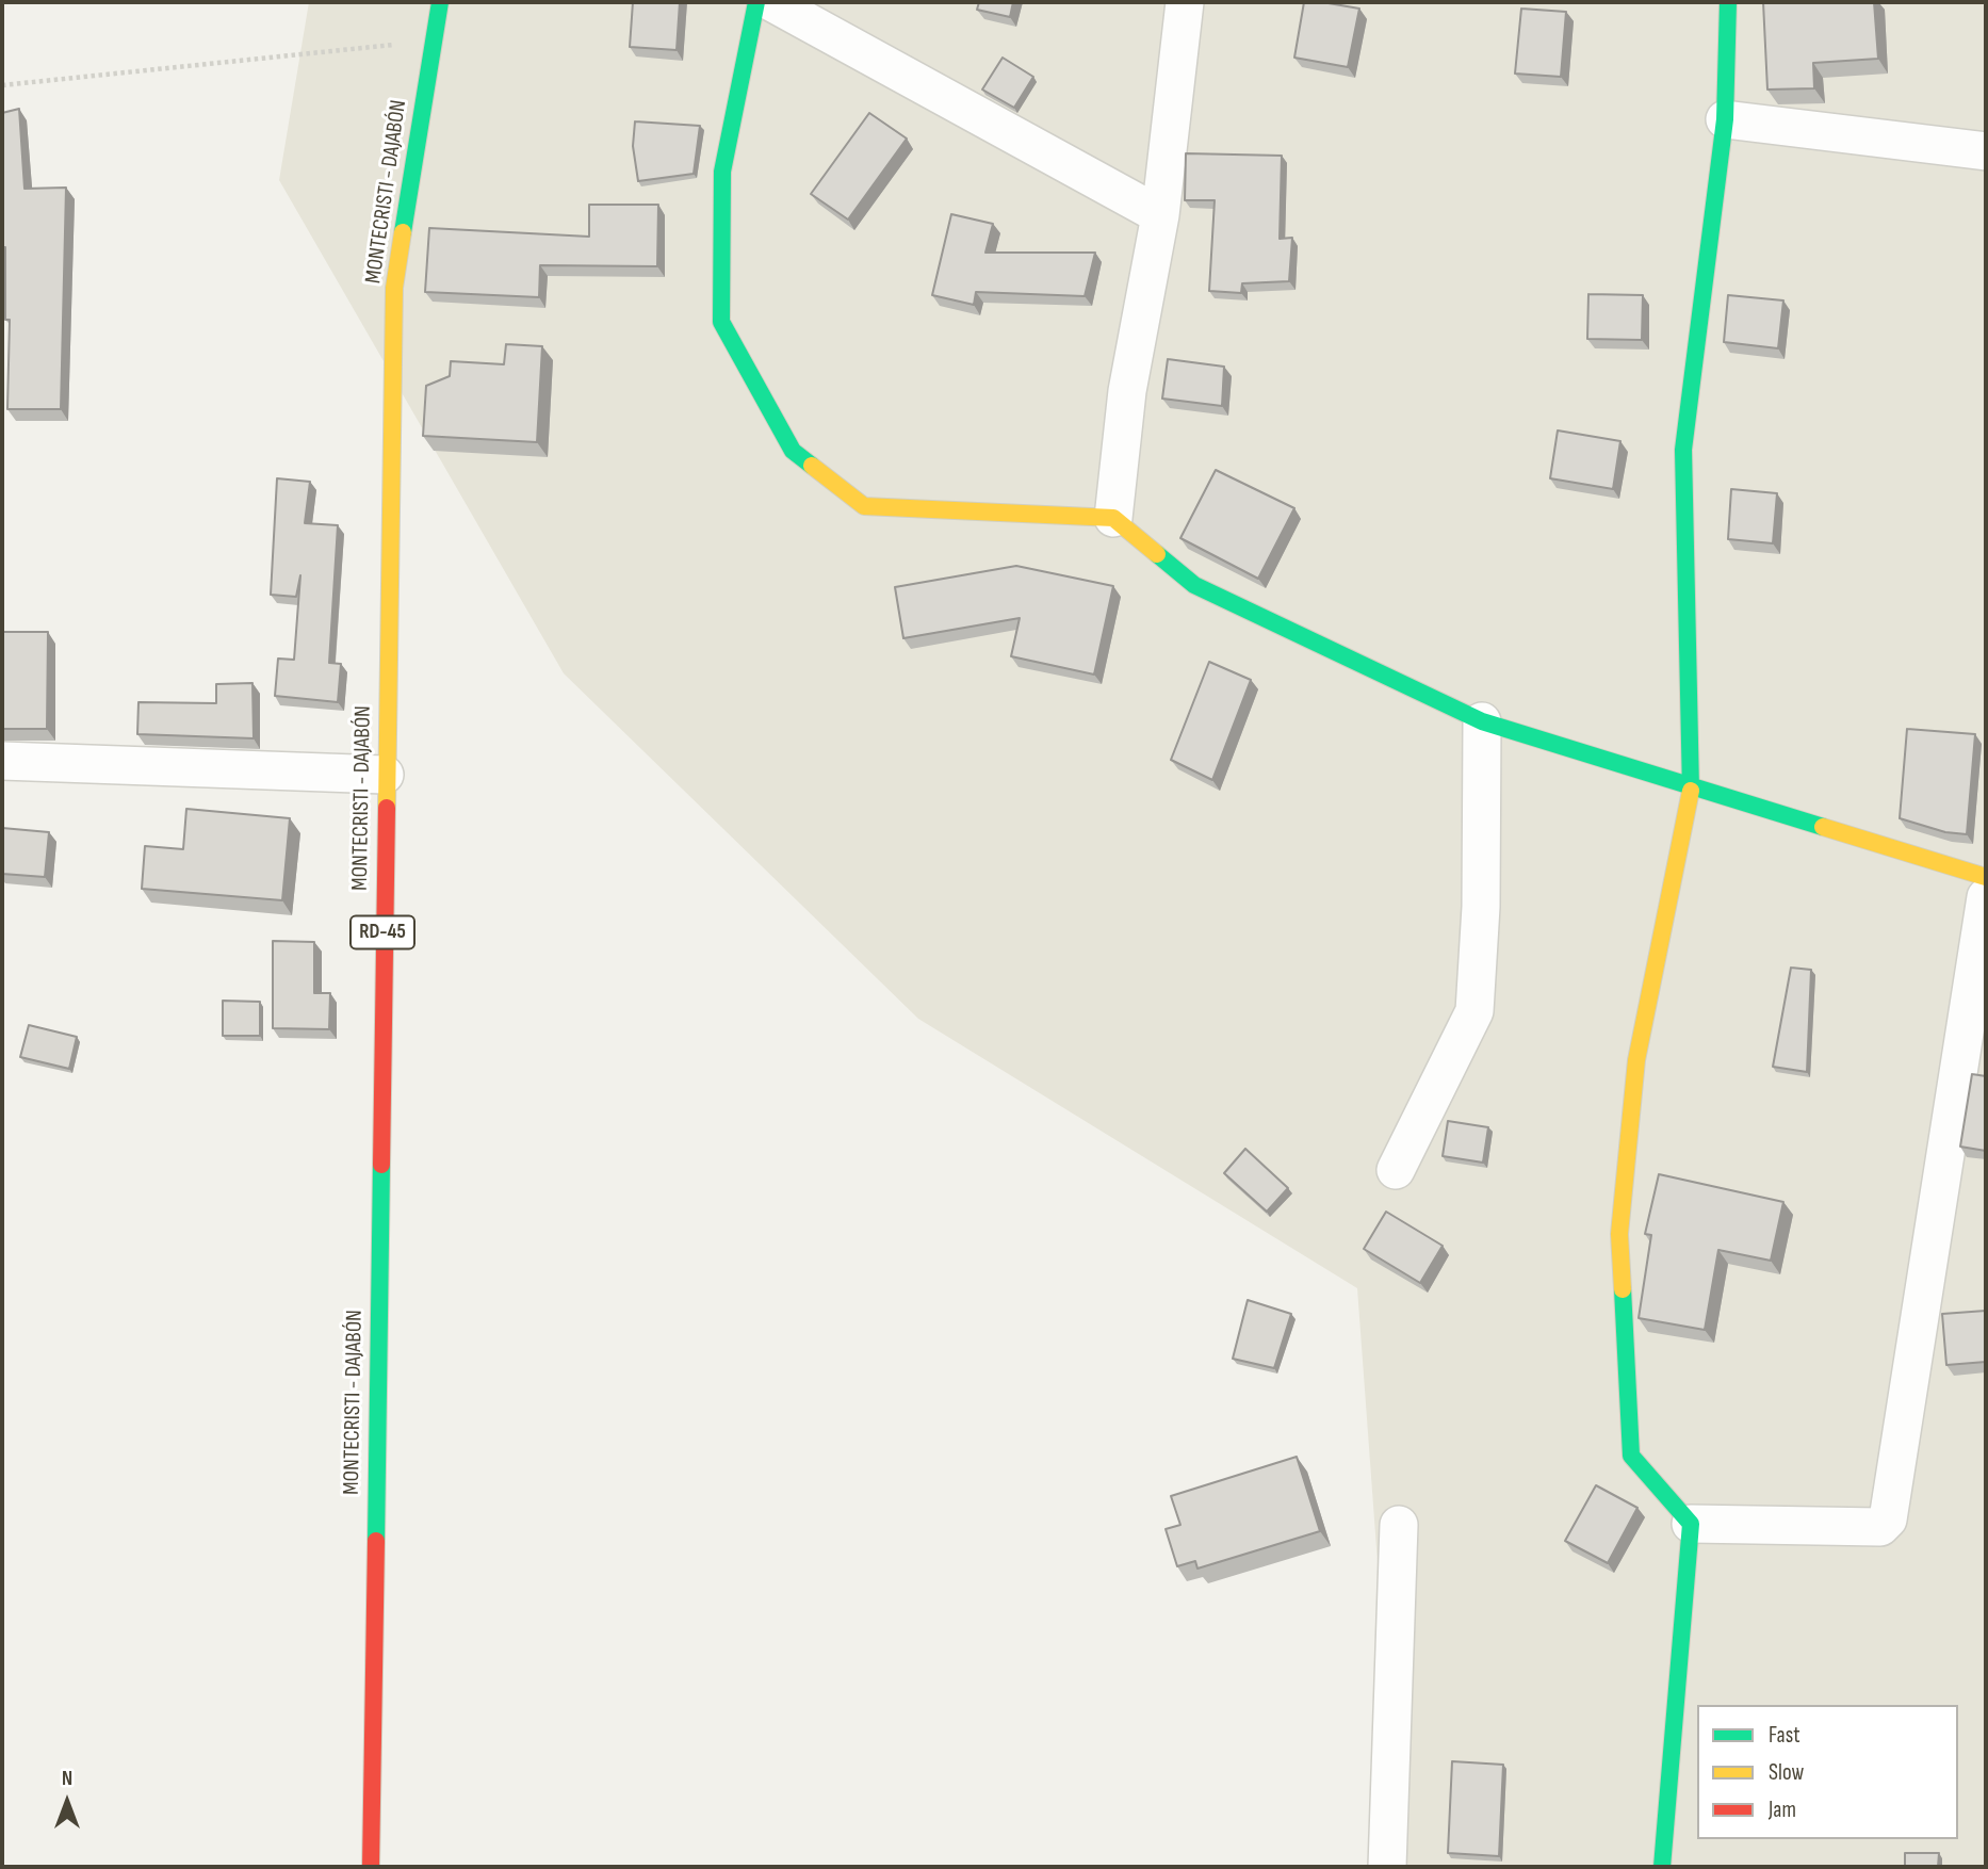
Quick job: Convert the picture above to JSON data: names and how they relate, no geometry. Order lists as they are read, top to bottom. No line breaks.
{"streets":{"street":["MONTECRISTI - DAJABÓN","RD-45"]},"legend":["Fast","Slow","Jam"],"north":"top"}
